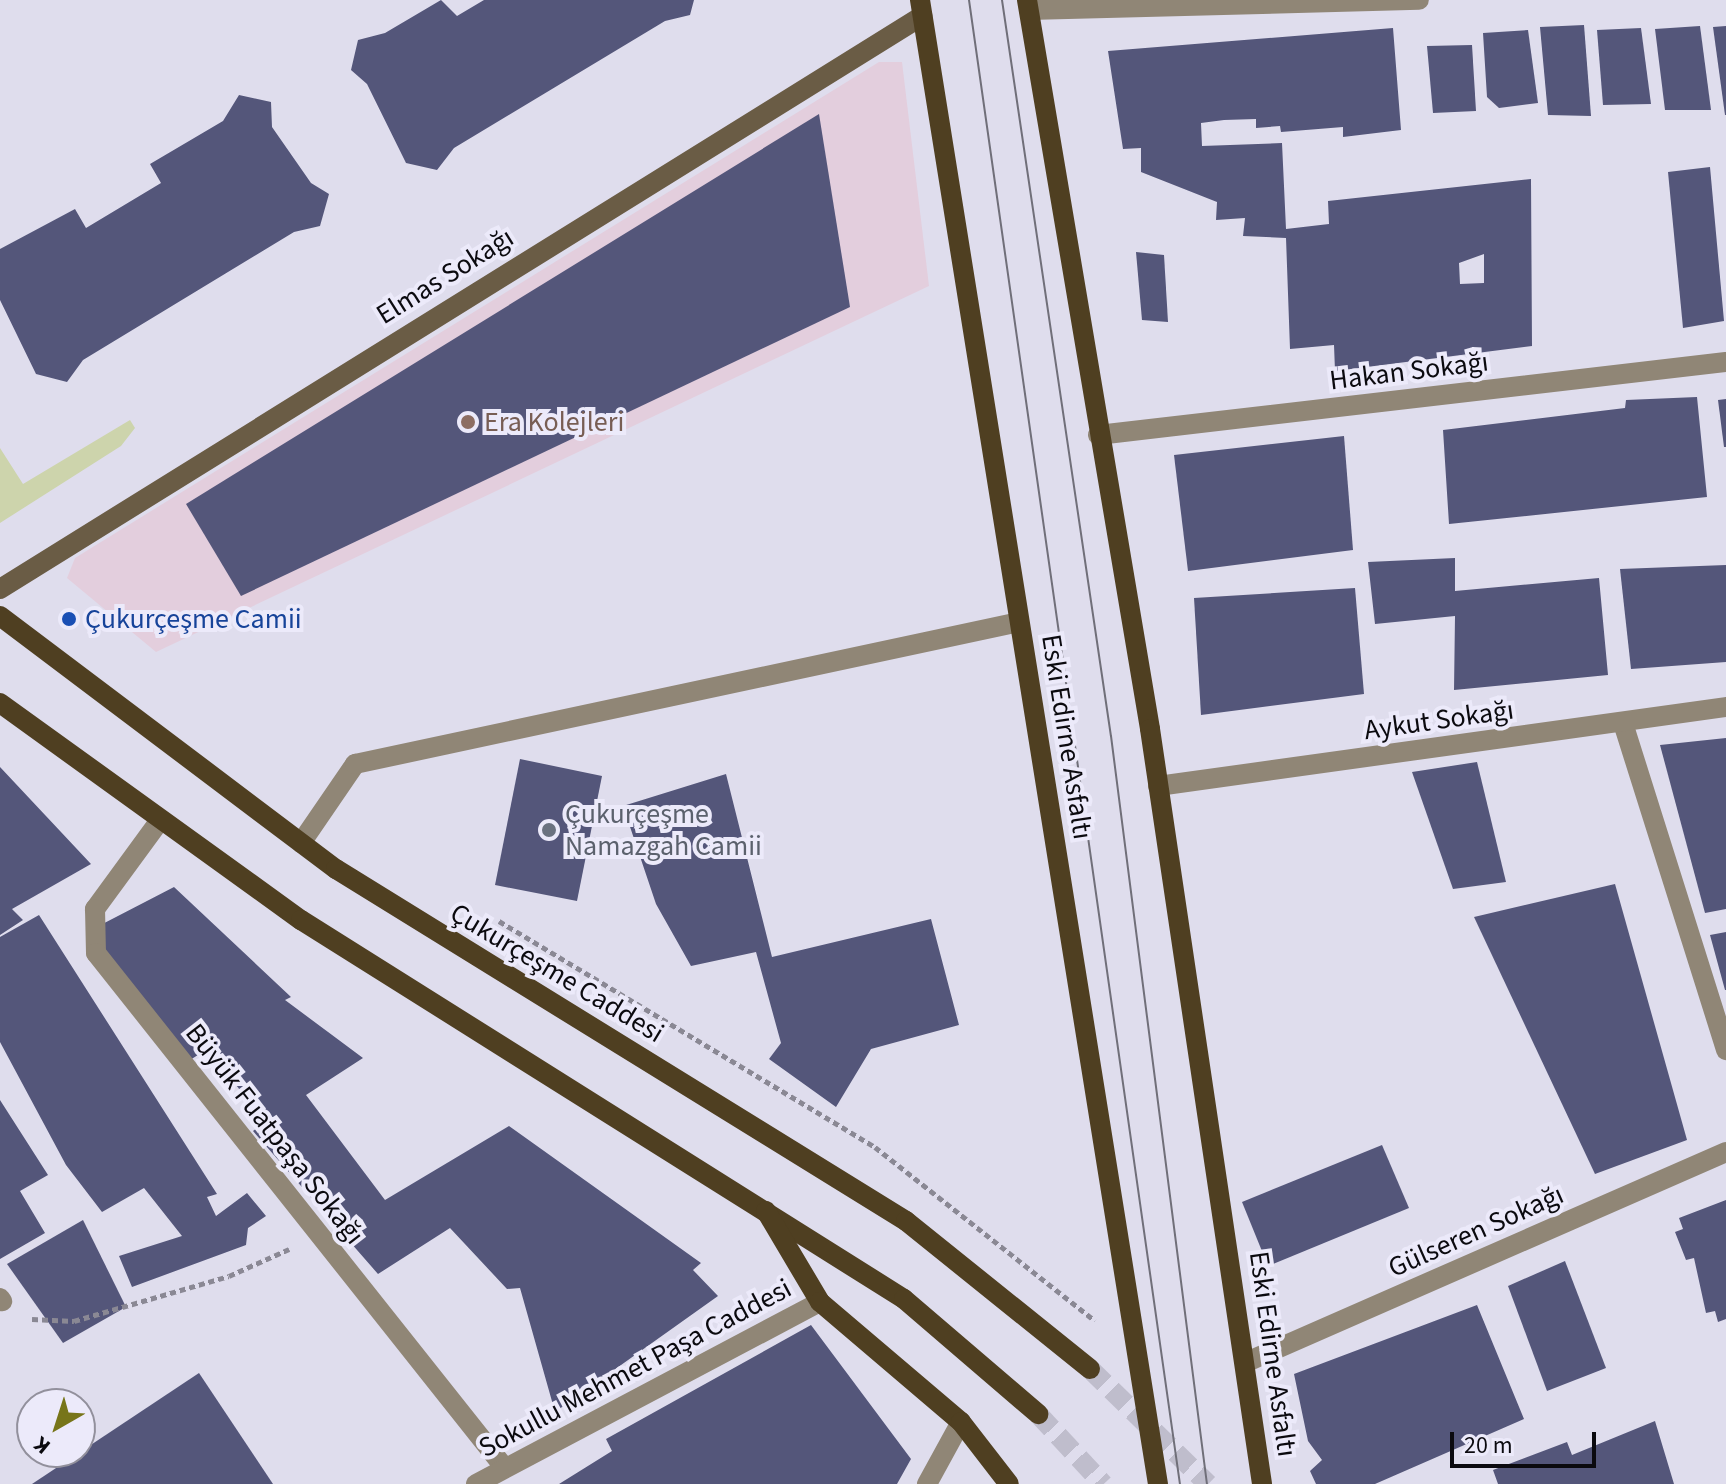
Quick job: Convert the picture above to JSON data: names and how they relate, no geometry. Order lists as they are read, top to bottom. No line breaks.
{"streets":{"main road":["Elmas Sokağı","Eski Edirne Asfaltı","Çukurçeşme Caddesi"],"street":["Hakan Sokağı","Aykut Sokağı","Büyük Fuatpaşa Sokağı","Gülseren Sokağı","Sokullu Mehmet Paşa Caddesi"]},"crossings":[["Elmas Sokağı","Eski Edirne Asfaltı"],["Hakan Sokağı","Eski Edirne Asfaltı"],["Aykut Sokağı","Eski Edirne Asfaltı"],["Eski Edirne Asfaltı","Gülseren Sokağı"],["Büyük Fuatpaşa Sokağı","Sokullu Mehmet Paşa Caddesi"]],"places":["Era Kolejleri","Çukurçeşme Camii","Çukurçeşme Namazgah Camii"],"scale_bar":"20 m","north":"bottom left"}
